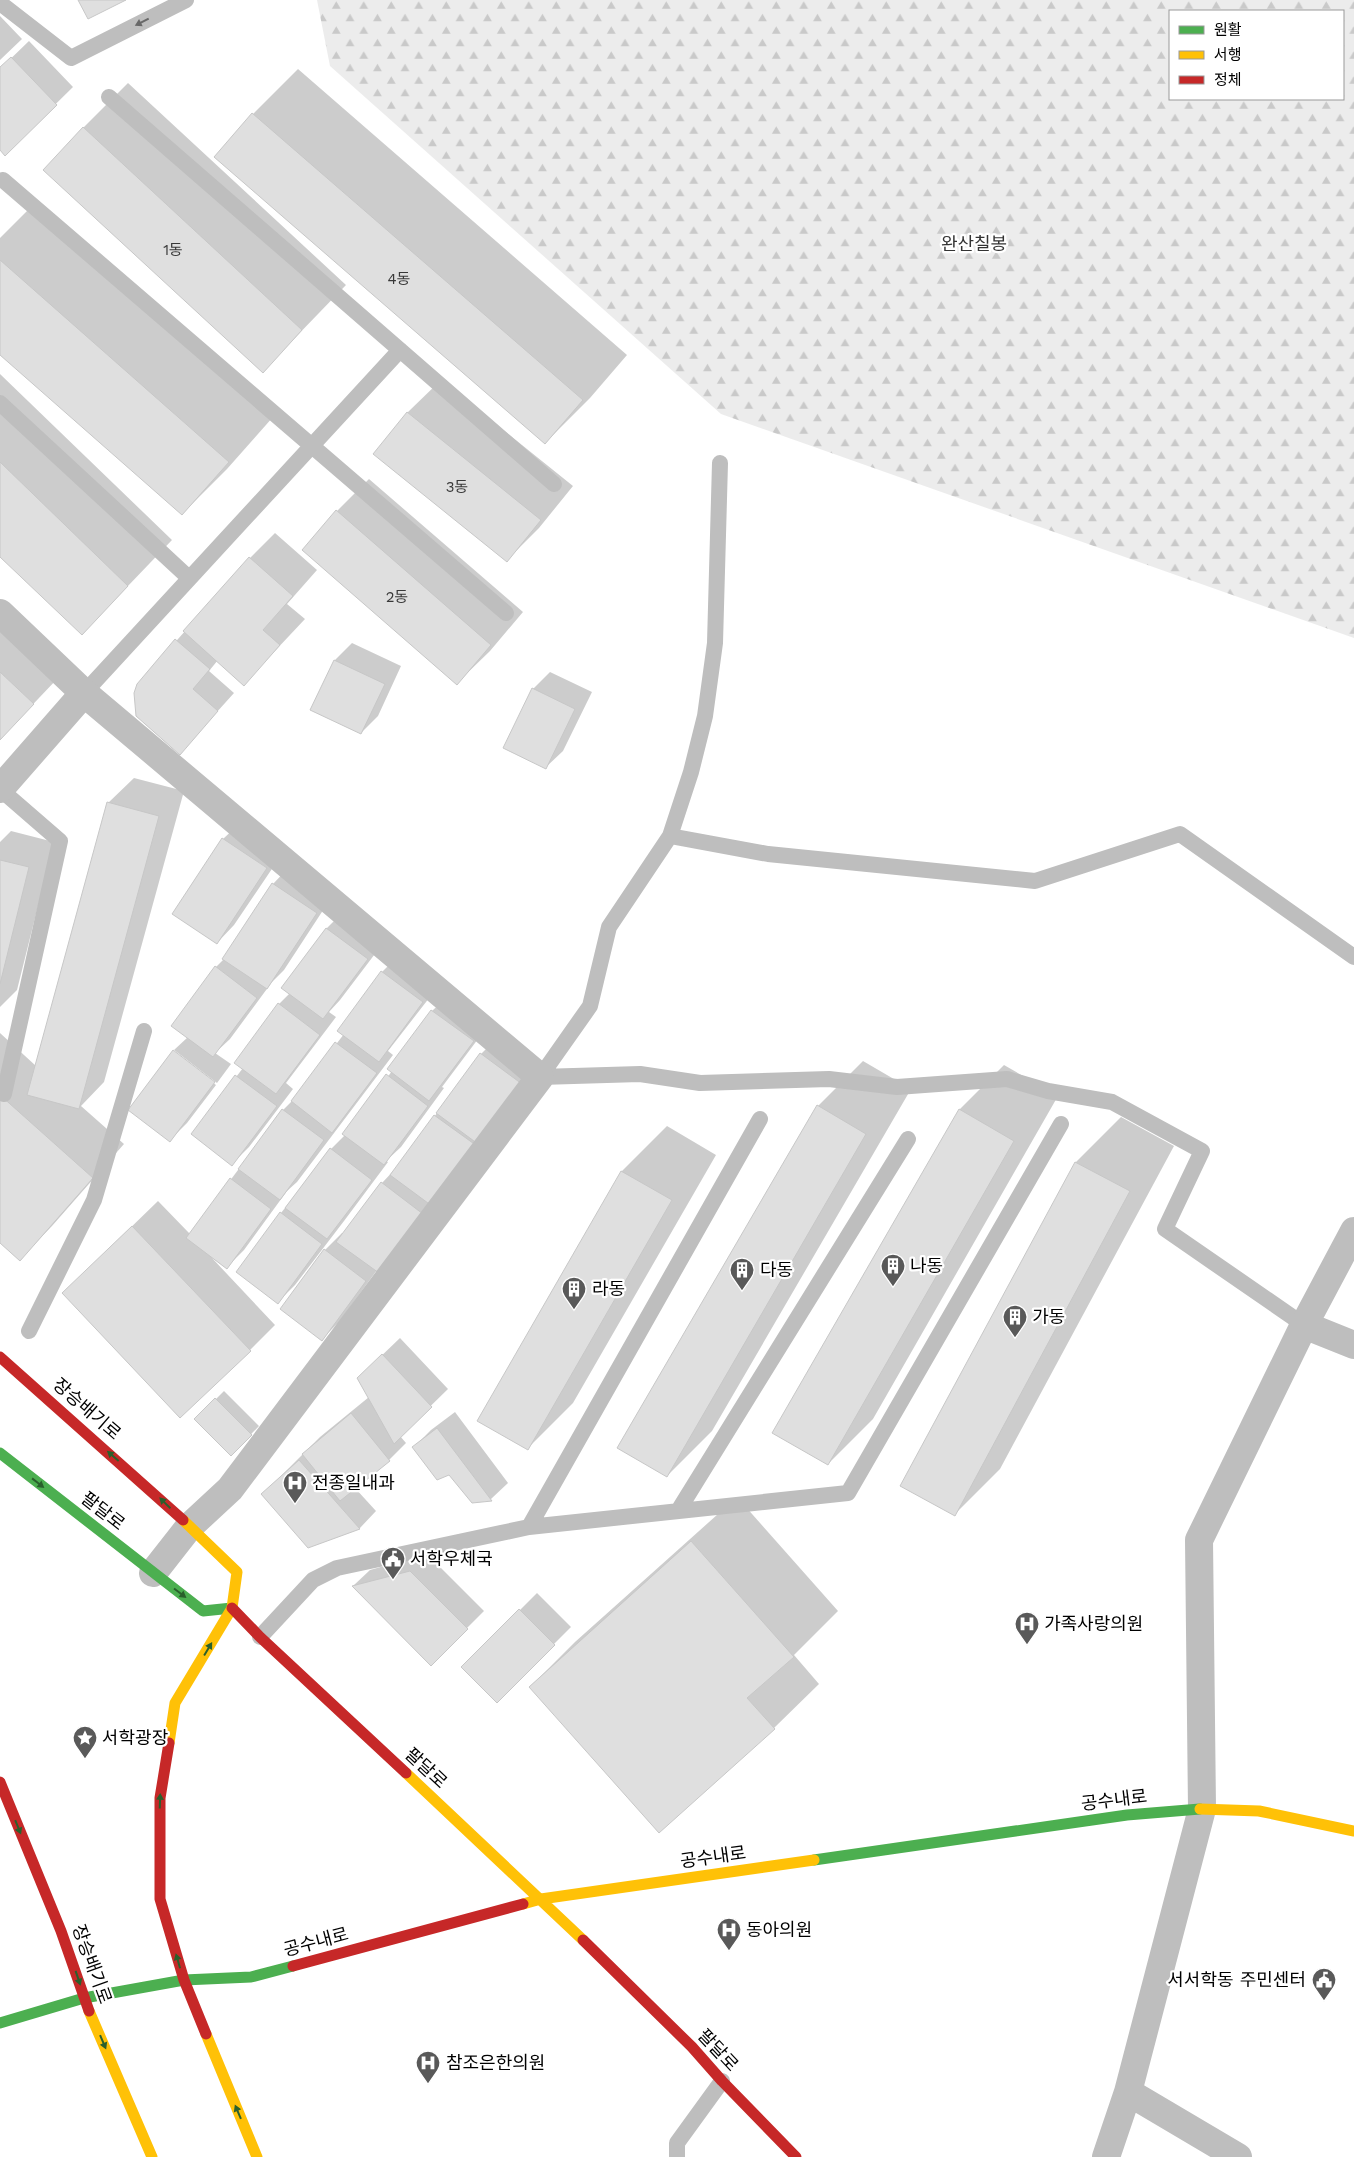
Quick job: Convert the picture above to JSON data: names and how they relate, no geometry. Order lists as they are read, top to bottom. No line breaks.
{"streets":{"street":["장승배기로","팔달로","공수내로"]},"crossings":[["장승배기로","팔달로"],["장승배기로","공수내로"],["팔달로","공수내로"]],"parks":["완산칠봉"],"places":{"building":["나동","다동","라동","가동"],"hospital":["전종일내과","가족사랑의원","동아의원","참조은한의원"],"public building":["서학우체국","서서학동 주민센터"],"place":["서학광장"]},"house_numbers":["1동","4동","3동","2동"],"legend":["원활","서행","정체"]}
